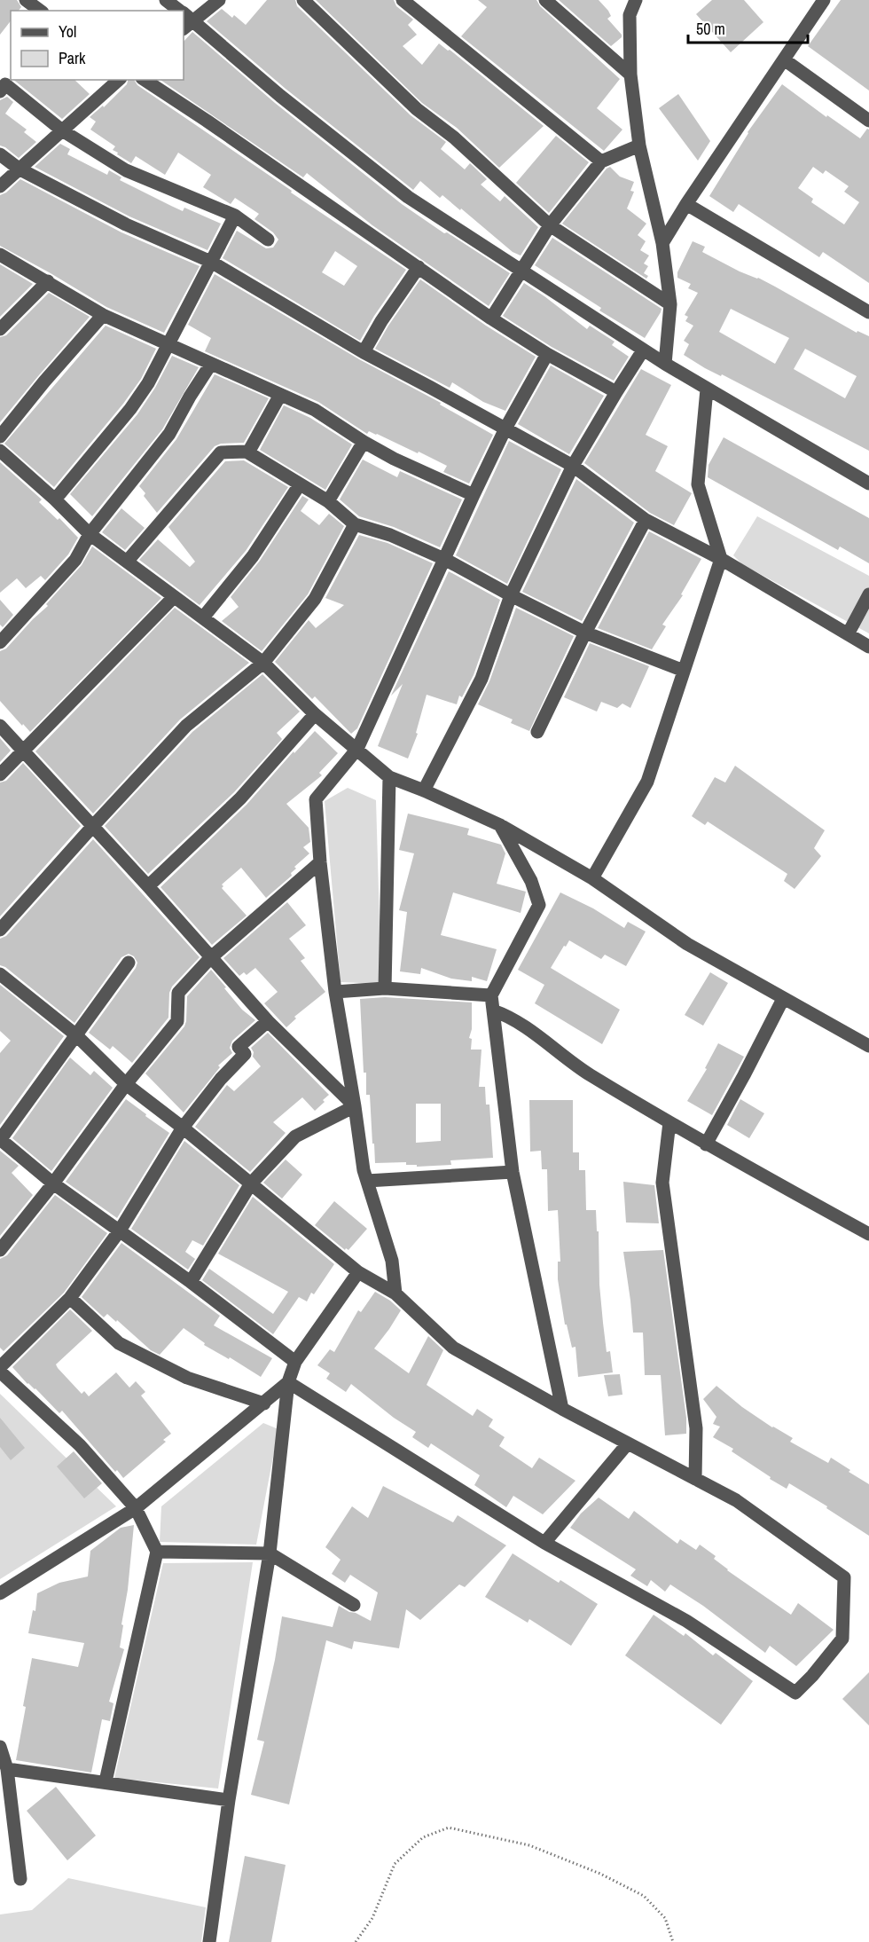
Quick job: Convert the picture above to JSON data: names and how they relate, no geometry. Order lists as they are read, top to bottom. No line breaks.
{"legend":["Yol","Park"],"scale_bar":"50 m"}
